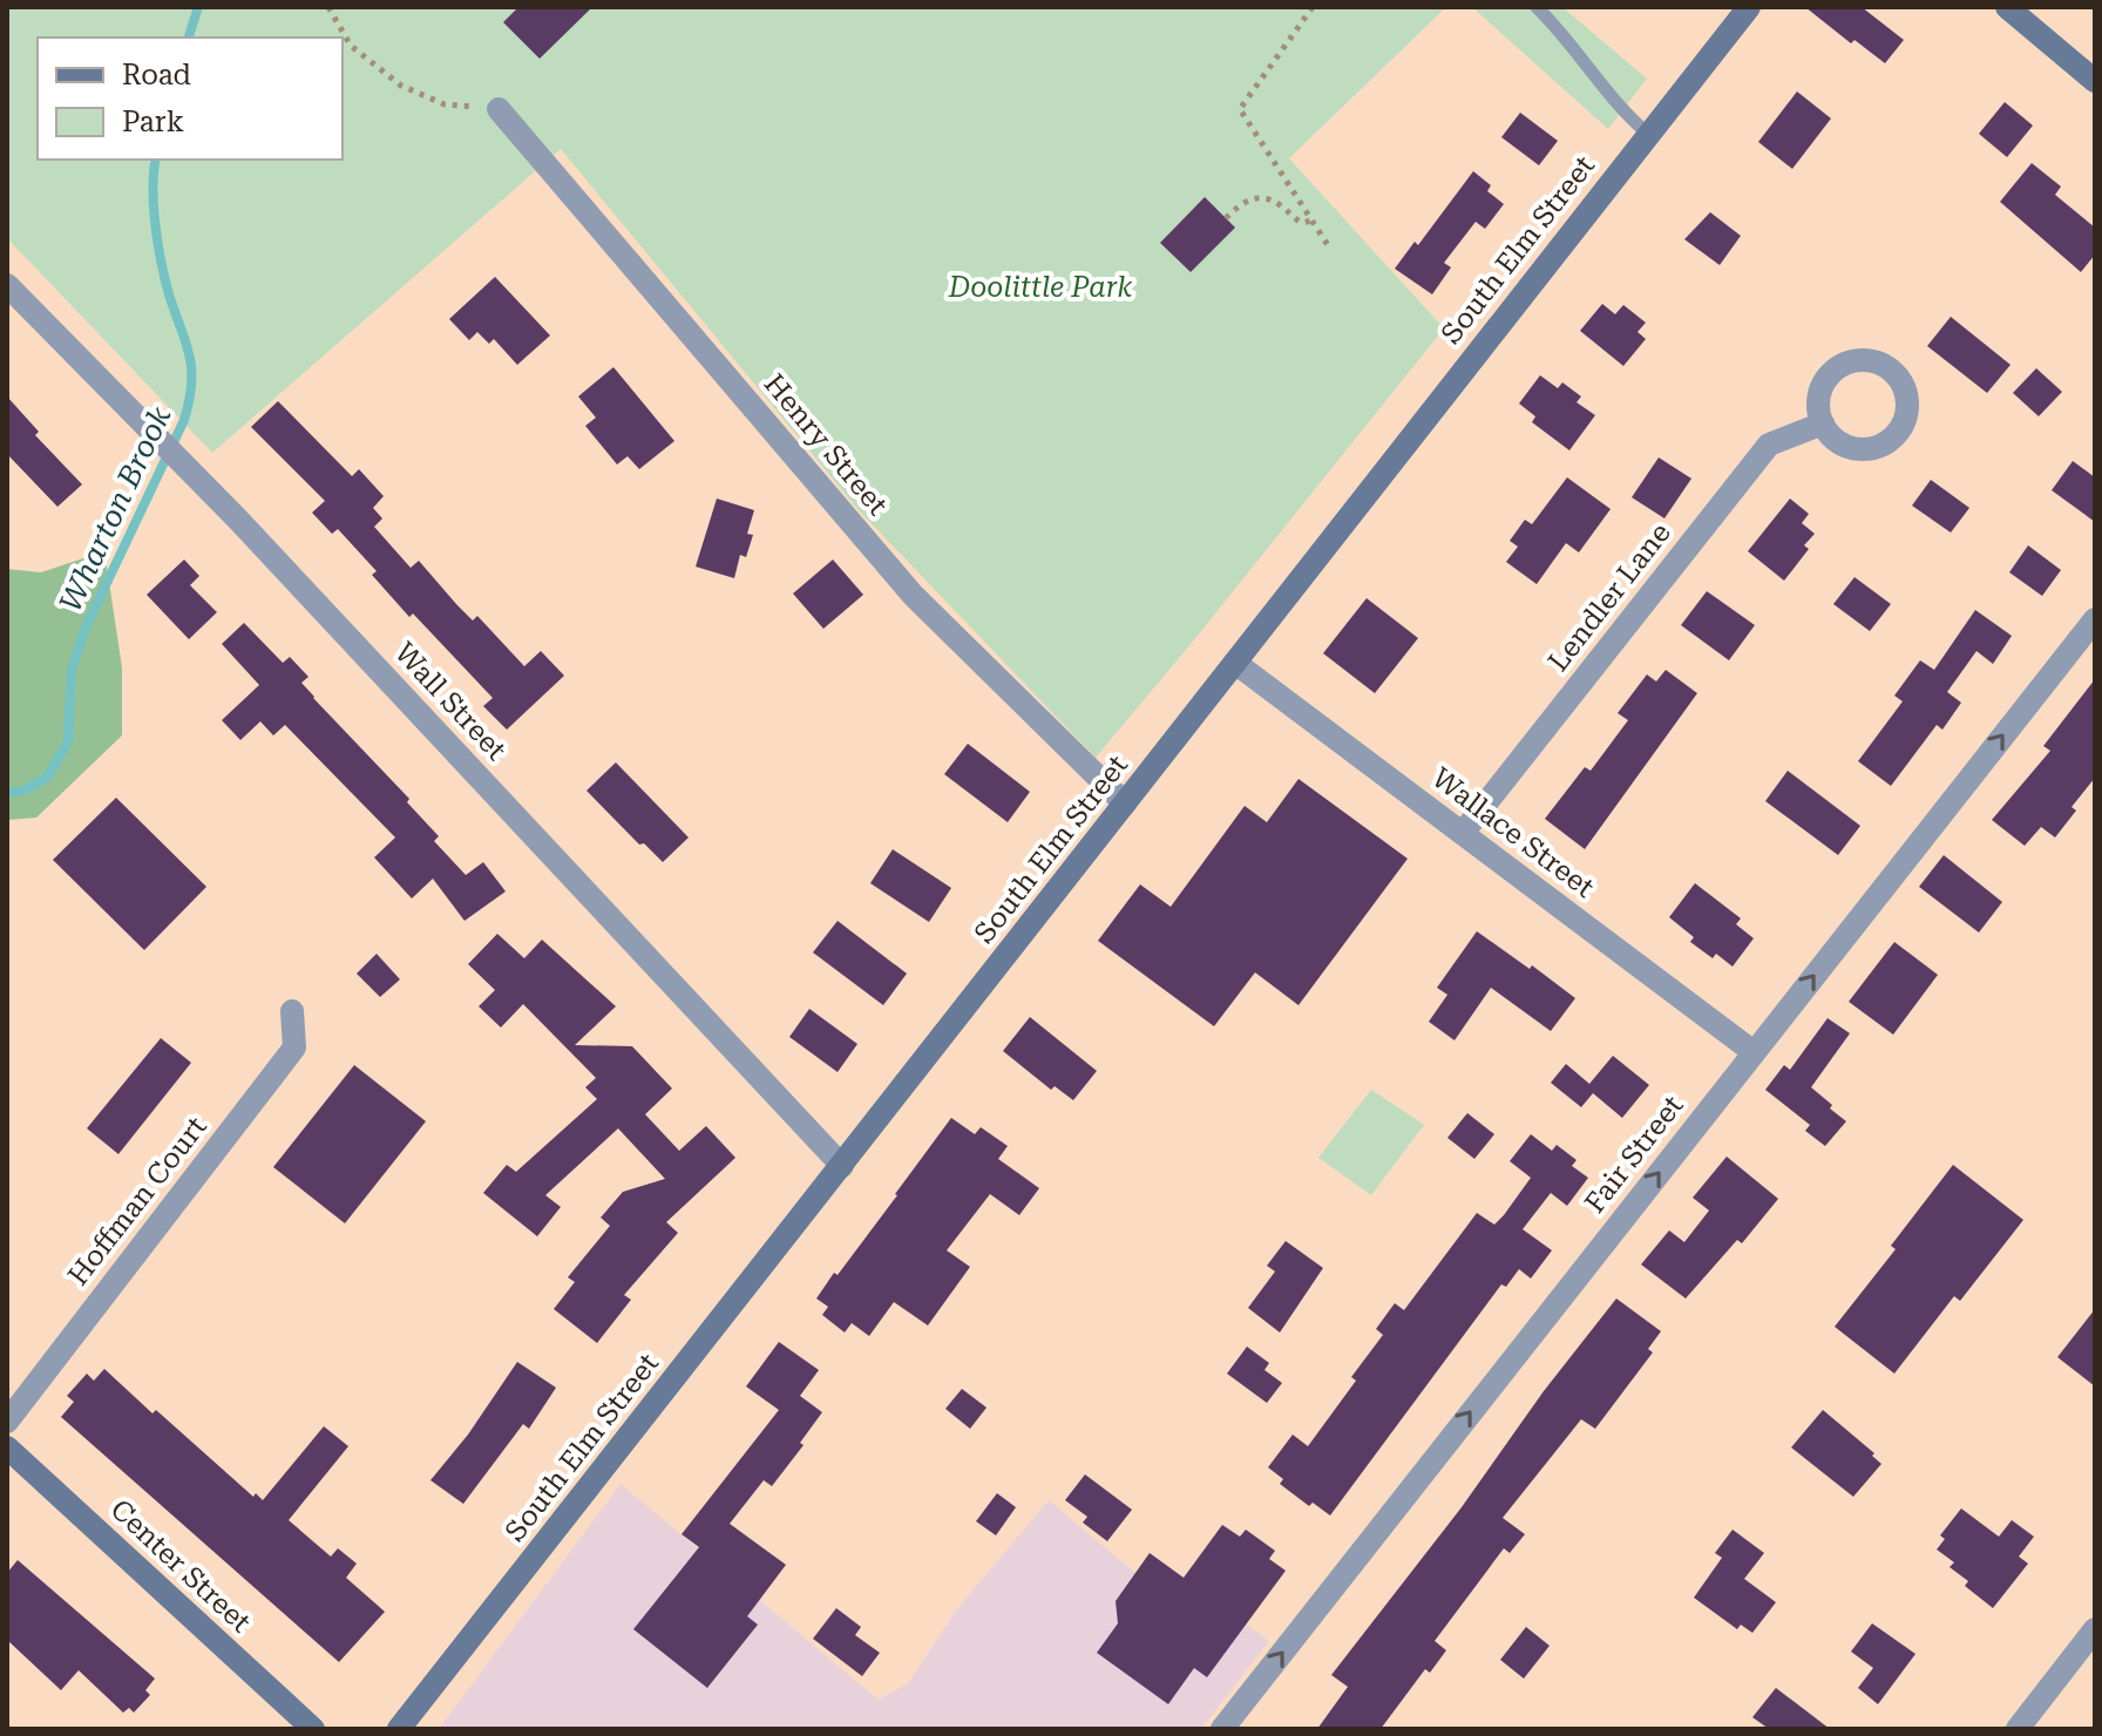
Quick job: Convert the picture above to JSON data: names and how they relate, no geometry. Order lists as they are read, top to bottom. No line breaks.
{"streets":{"main road":["South Elm Street","Center Street"],"street":["Henry Street","Lendler Lane","Wall Street","Wallace Street","Fair Street","Hoffman Court"]},"crossings":[["South Elm Street","Henry Street"],["South Elm Street","Wall Street"],["South Elm Street","Wallace Street"],["Lendler Lane","Wallace Street"],["Wallace Street","Fair Street"]],"one_way":["Fair Street"],"water":["Wharton Brook"],"parks":["Doolittle Park"],"legend":["Road","Park"]}
